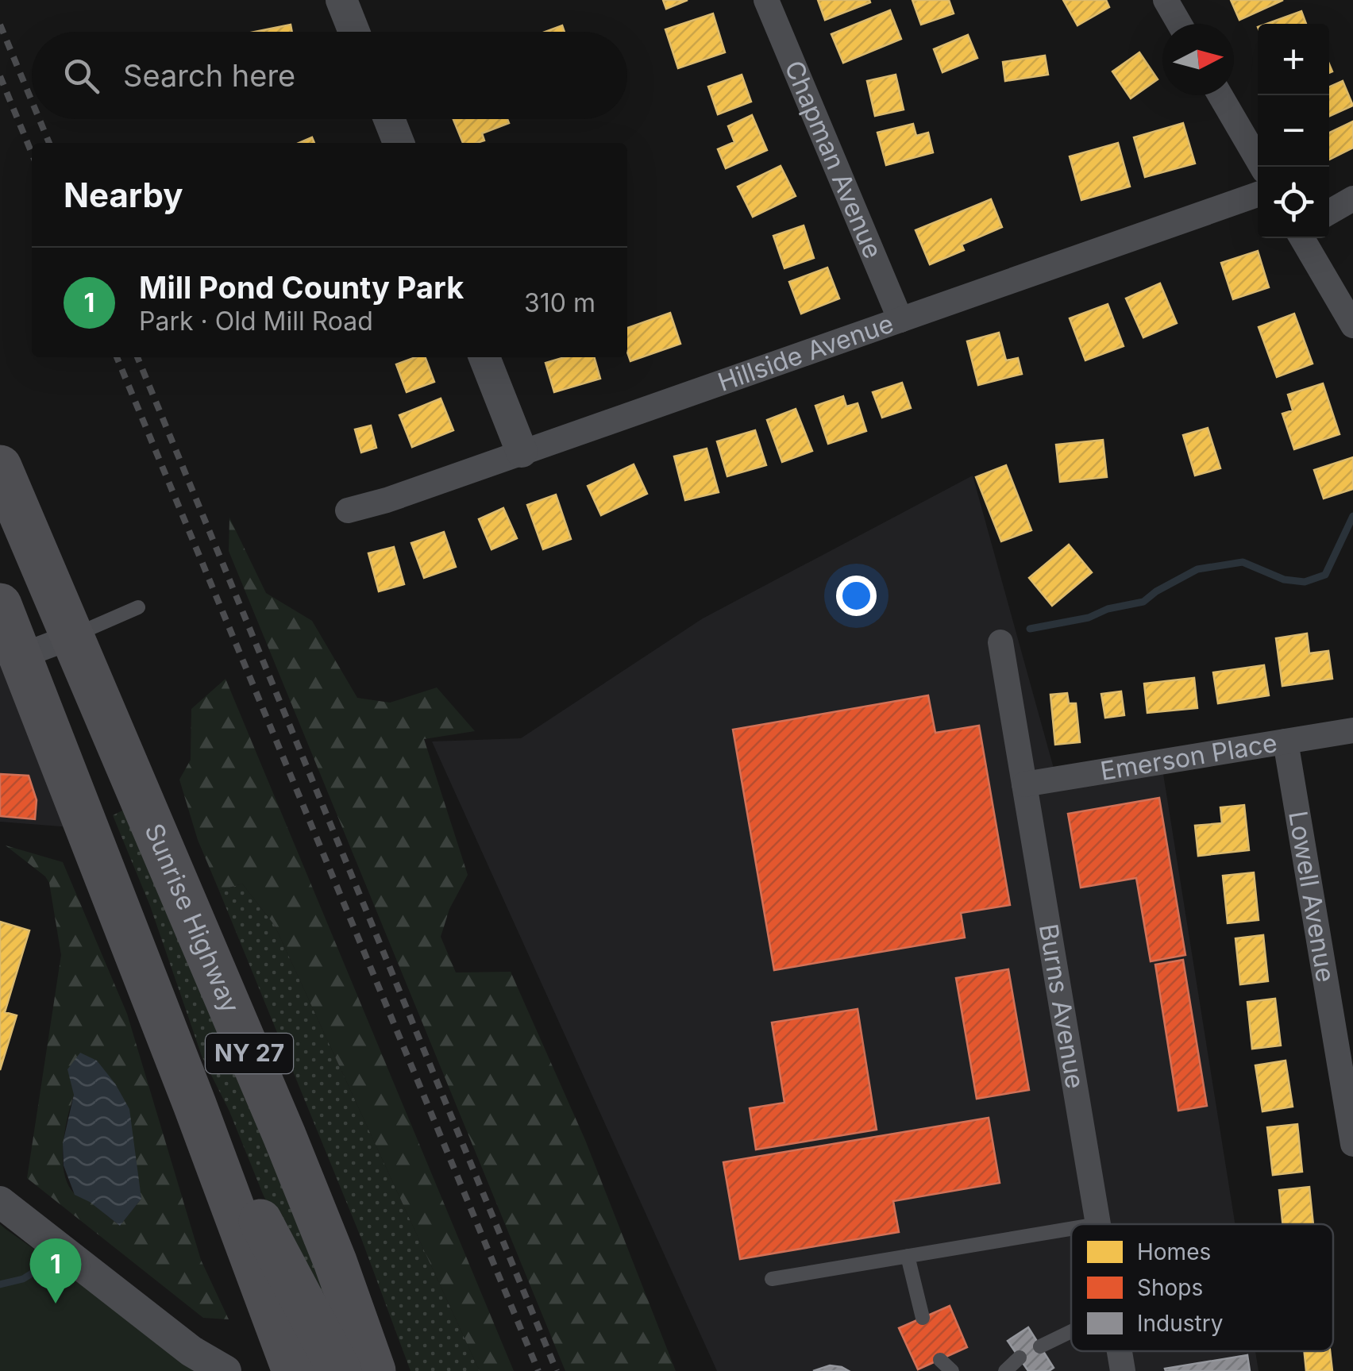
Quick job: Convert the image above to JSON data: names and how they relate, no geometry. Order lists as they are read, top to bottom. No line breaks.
{"streets":{"highway":["Sunrise Highway","NY 27"],"street":["Chapman Avenue","Hillside Avenue","Emerson Place","Lowell Avenue","Burns Avenue"]},"crossings":[["Chapman Avenue","Hillside Avenue"],["Emerson Place","Lowell Avenue"],["Emerson Place","Burns Avenue"]],"legend":["Homes","Shops","Industry"],"north":"right","page":{"map_buttons":["+","−"],"search":"Search here","heading":"Nearby","list":[{"mark":"1","name":"Mill Pond County Park","note":"Park · Old Mill Road","value":"310 m"}],"pins":"1"}}
